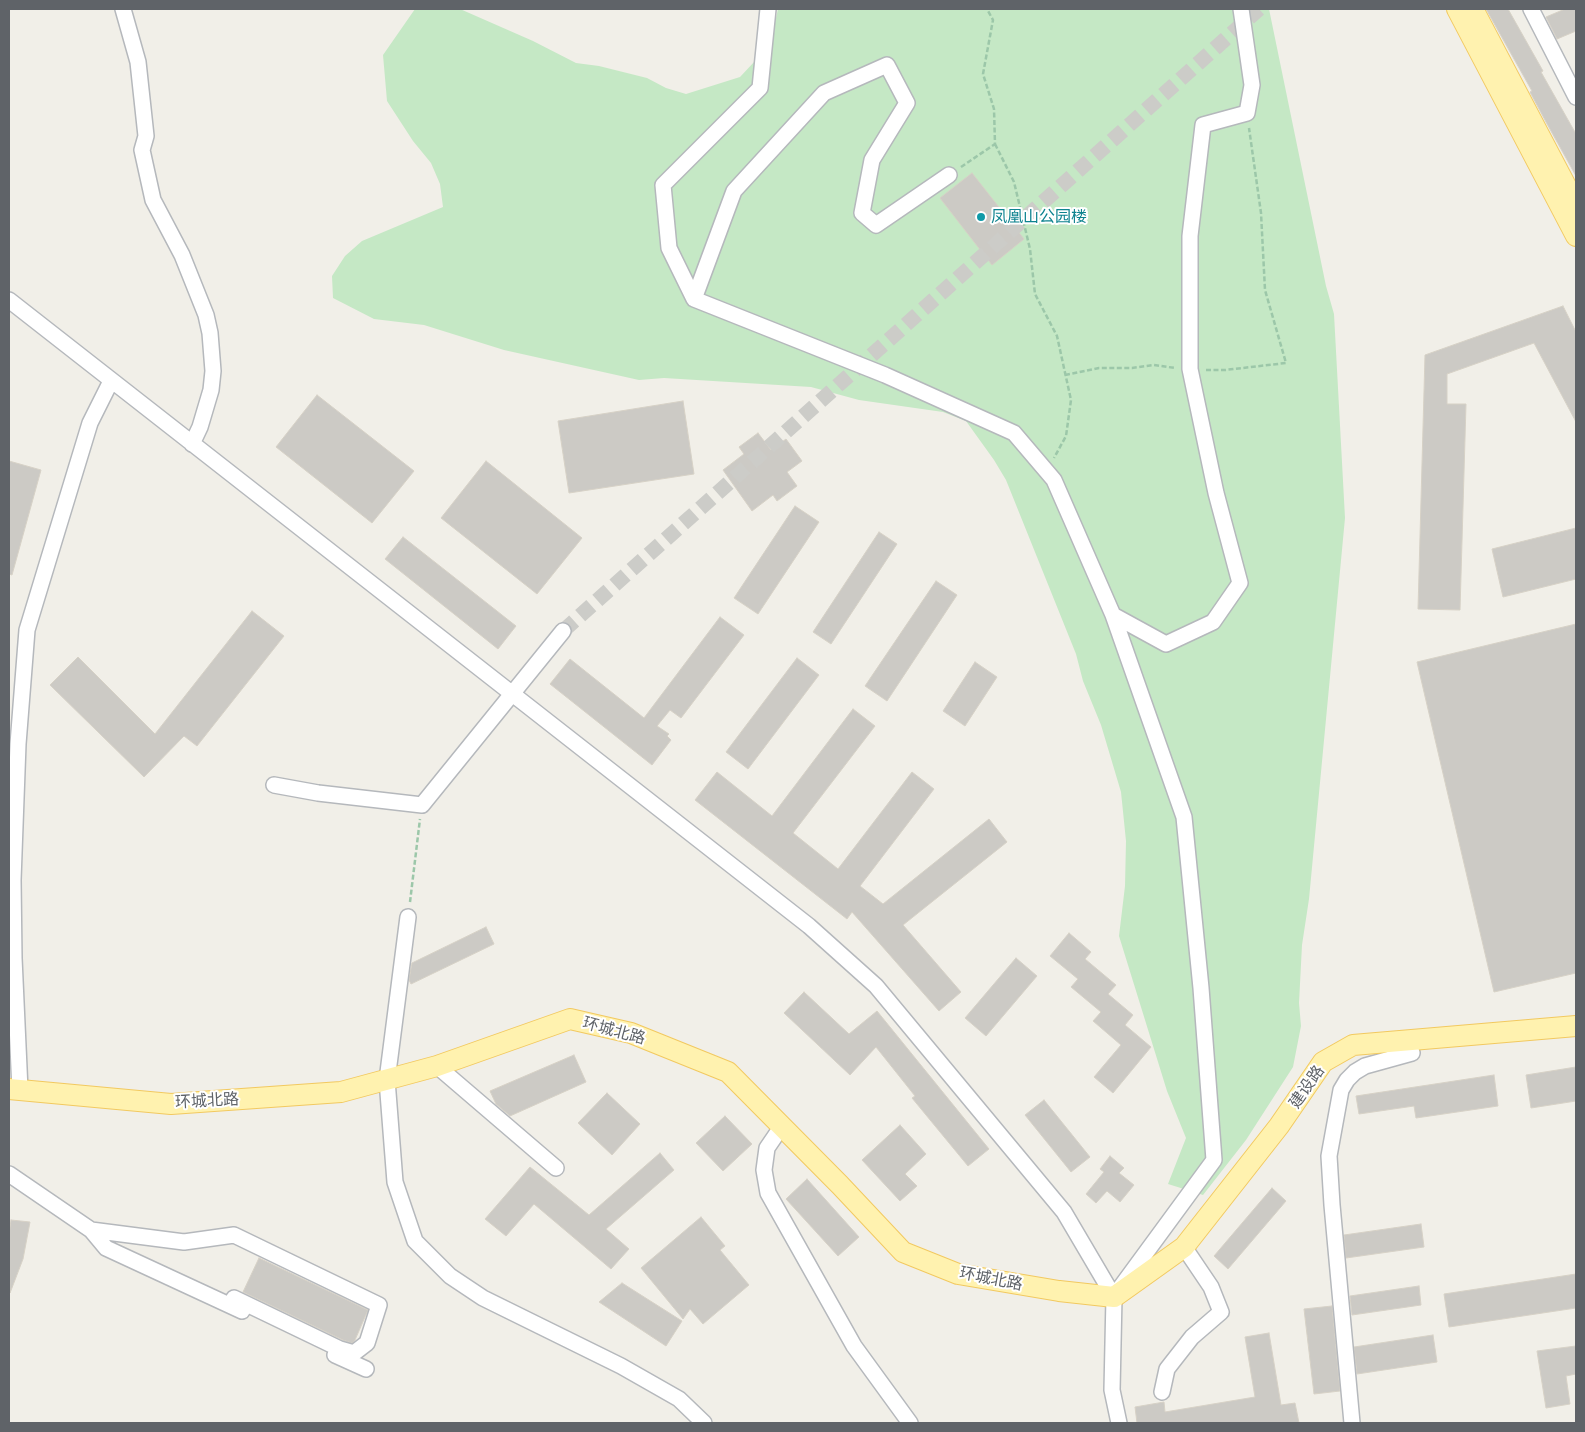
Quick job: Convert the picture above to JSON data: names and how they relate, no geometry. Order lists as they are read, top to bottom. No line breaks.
{"streets":{"main road":["环城北路","建设路"]},"crossings":[["环城北路","建设路"]],"places":["凤凰山公园楼"]}
